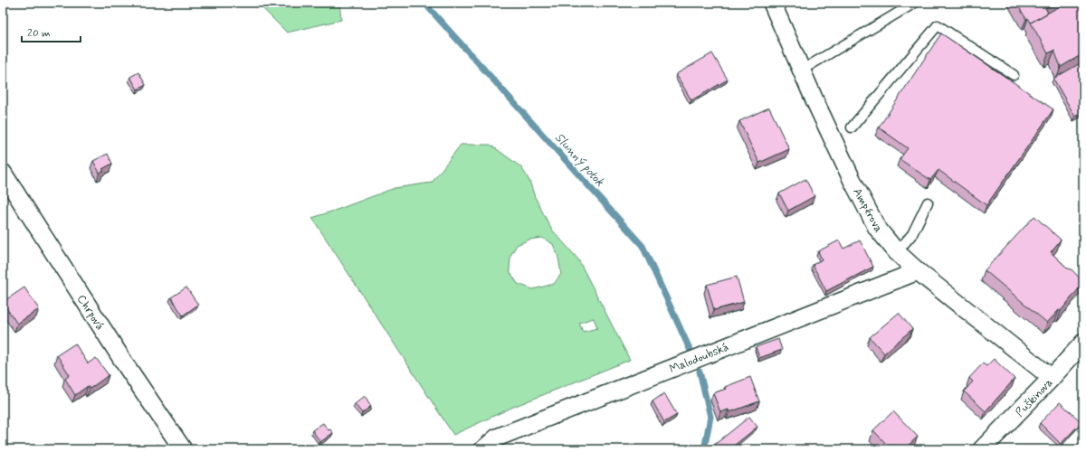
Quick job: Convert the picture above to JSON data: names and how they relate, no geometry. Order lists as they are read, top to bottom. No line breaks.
{"streets":{"street":["Ampérova","Chrpová","Malodoubská","Puškinova"]},"crossings":[["Ampérova","Malodoubská"],["Ampérova","Puškinova"]],"water":["Slunný potok"],"scale_bar":"20 m"}
